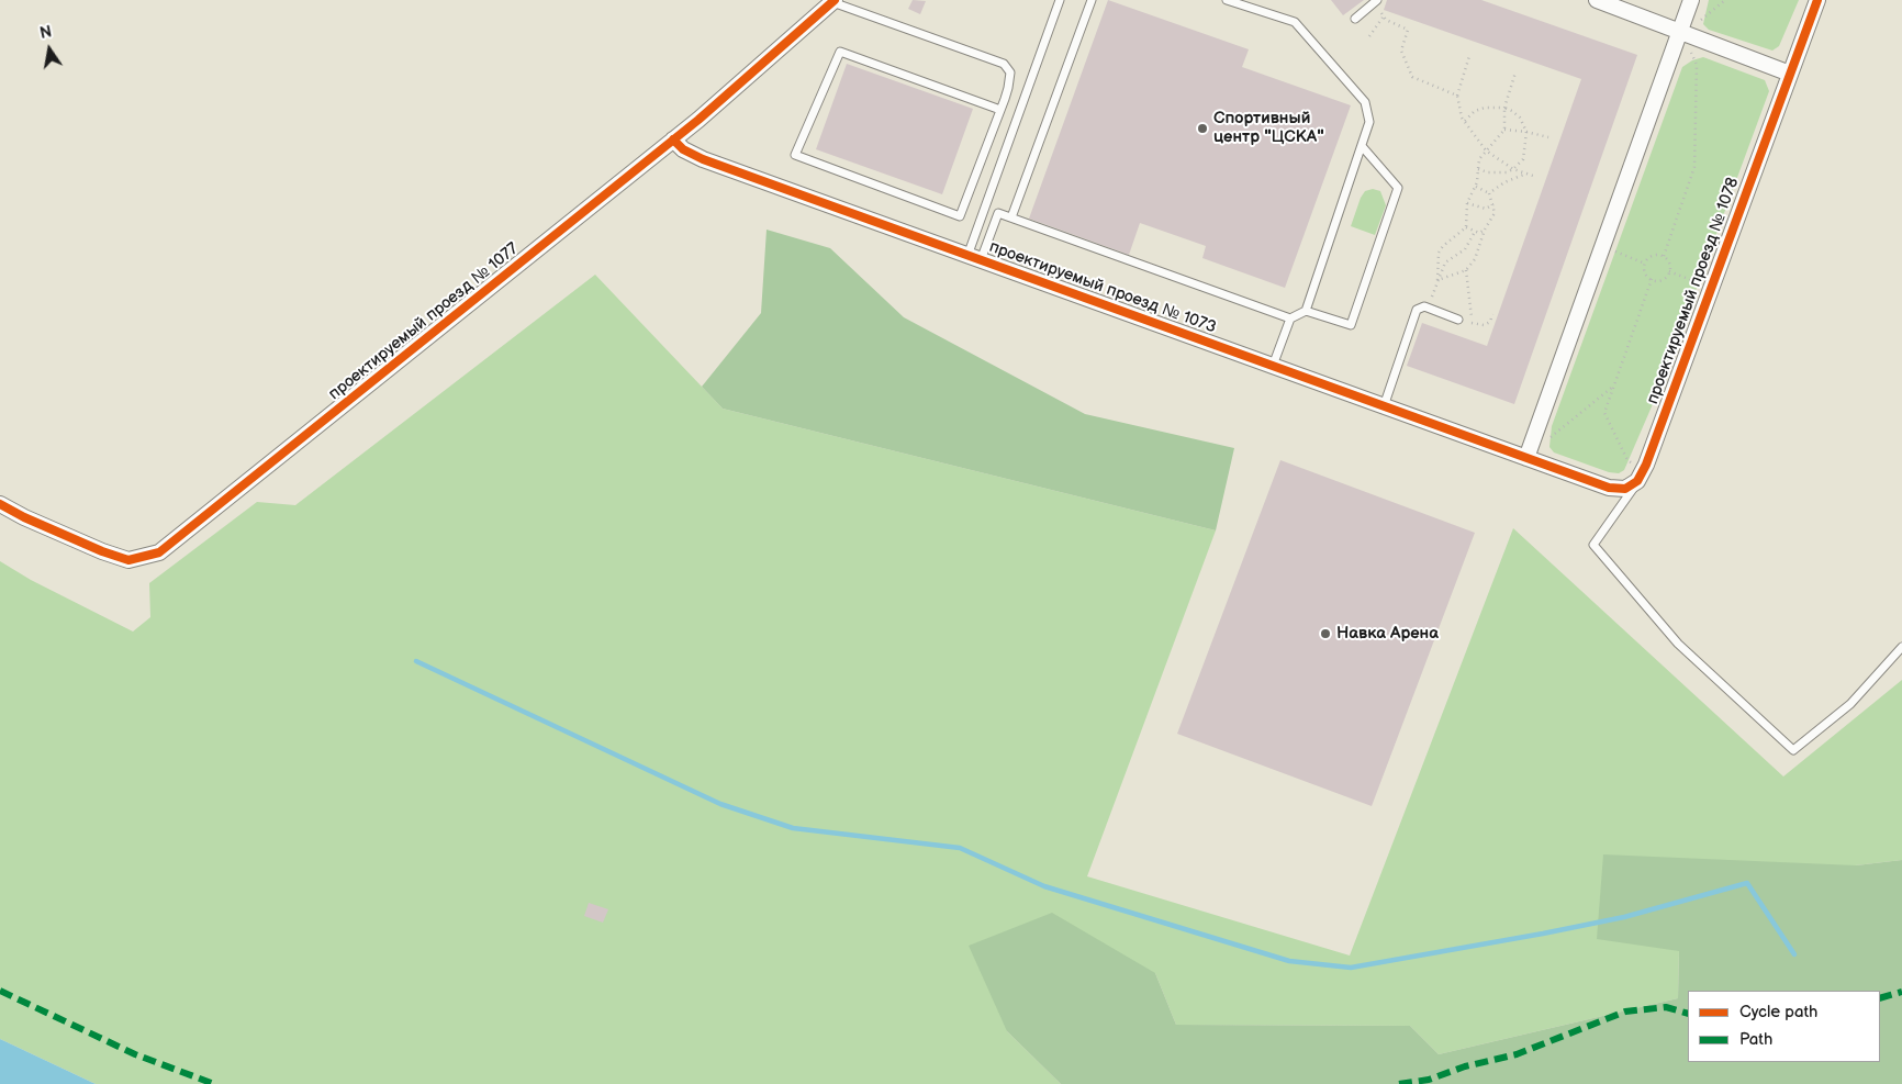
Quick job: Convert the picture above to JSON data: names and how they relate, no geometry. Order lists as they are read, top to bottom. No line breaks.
{"streets":{"street":["проектируемый проезд № 1073","проектируемый проезд № 1078","проектируемый проезд № 1077"]},"crossings":[["проектируемый проезд № 1073","проектируемый проезд № 1077"]],"places":["Спортивный центр \"ЦСКА\"","Навка Арена"],"legend":["Cycle path","Path"],"north":"top"}
